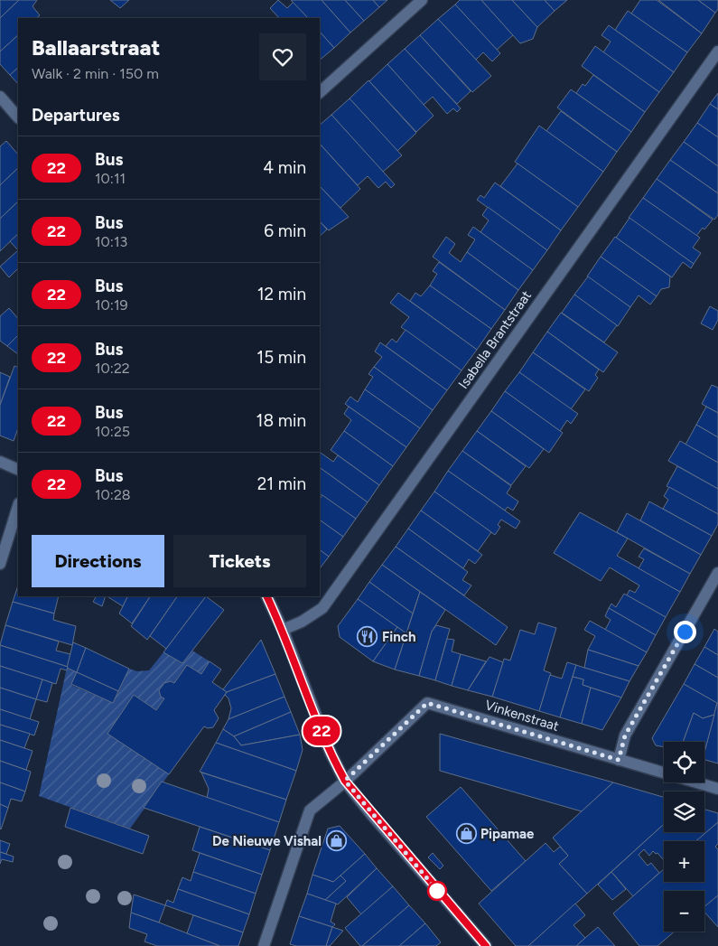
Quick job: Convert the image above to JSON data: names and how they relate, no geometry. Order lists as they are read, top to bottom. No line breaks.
{"streets":{"street":["Isabella Brantstraat","Vinkenstraat"]},"places":{"restaurant":["Finch"],"shop":["Pipamae","De Nieuwe Vishal"]},"lines":["bus line 22"],"page":{"on_map":"22","heading":[["Ballaarstraat","Walk · 2 min · 150 m"],"Departures"],"list":[{"mark":"22","name":"Bus","note":"10:11","value":"4 min"},{"mark":"22","name":"Bus","note":"10:13","value":"6 min"},{"mark":"22","name":"Bus","note":"10:19","value":"12 min"},{"mark":"22","name":"Bus","note":"10:22","value":"15 min"},{"mark":"22","name":"Bus","note":"10:25","value":"18 min"},{"mark":"22","name":"Bus","note":"10:28","value":"21 min"}],"buttons":["Directions","Tickets"],"map_buttons":["+","−"]}}
